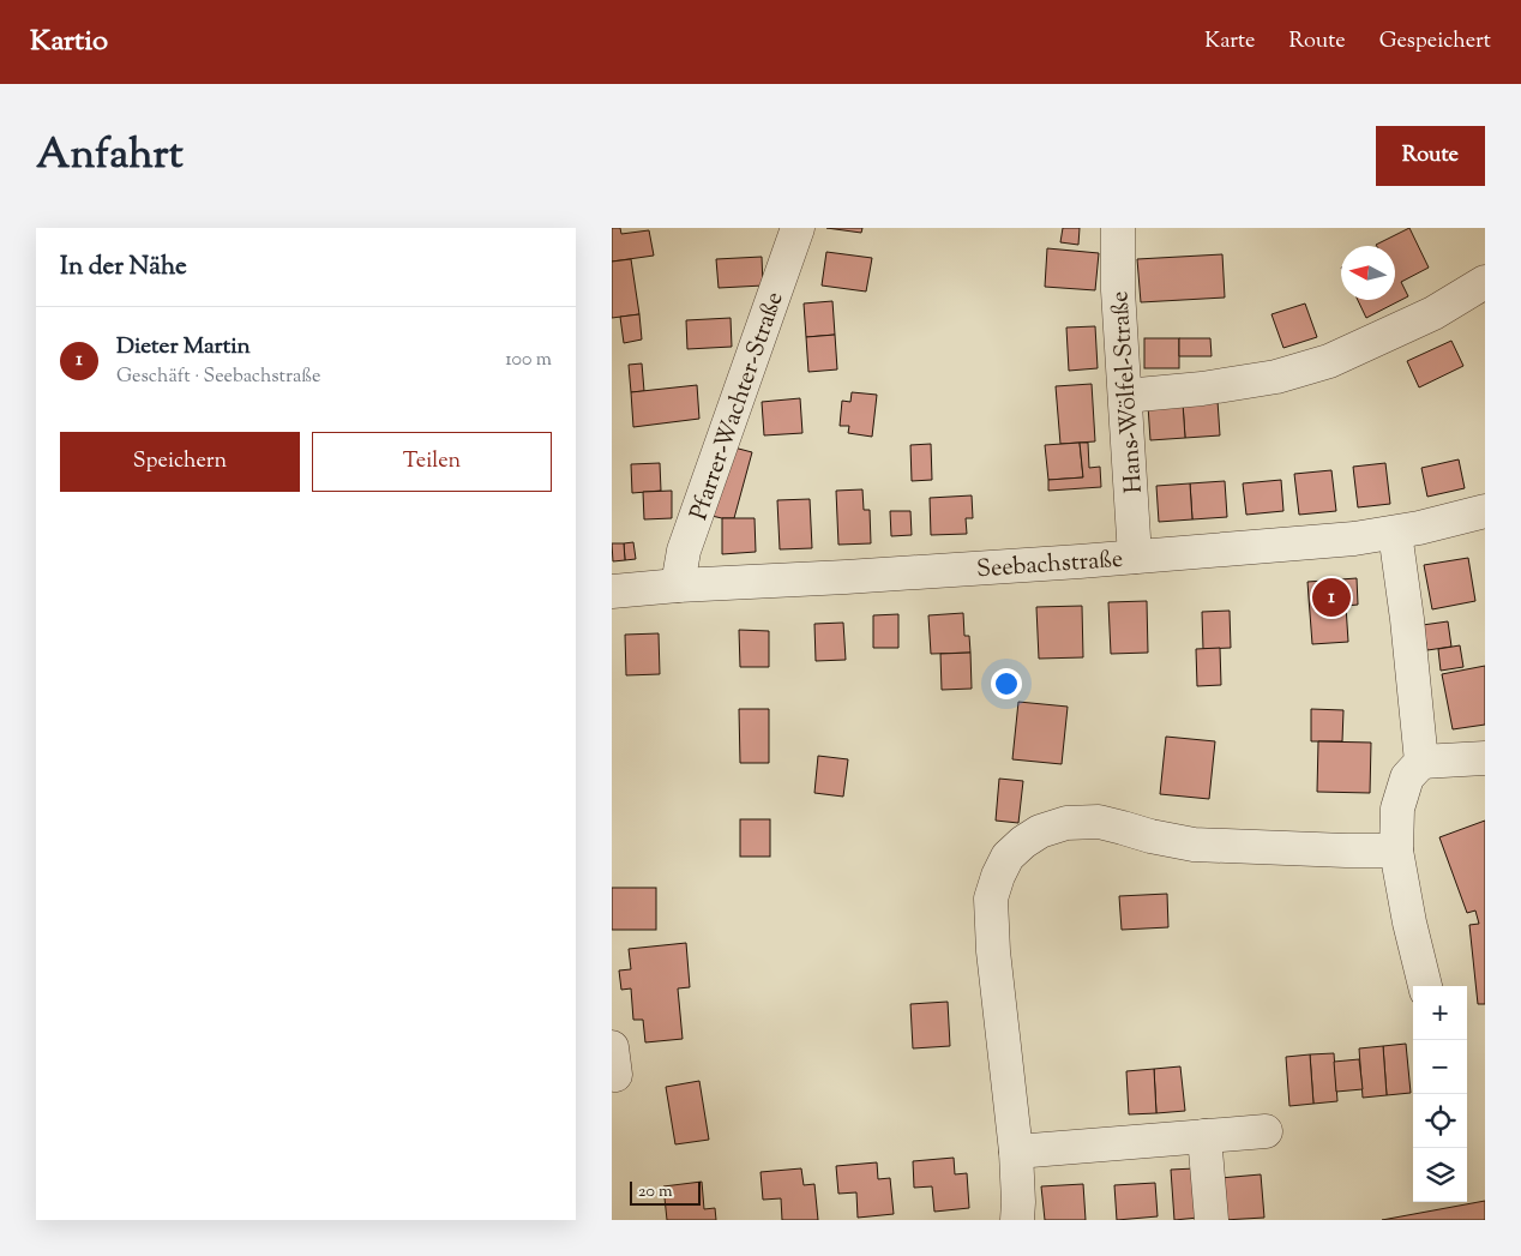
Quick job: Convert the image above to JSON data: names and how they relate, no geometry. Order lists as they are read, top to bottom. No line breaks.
{"streets":{"street":["Hans-Wölfel-Straße","Pfarrer-Wachter-Straße","Seebachstraße"]},"crossings":[["Hans-Wölfel-Straße","Seebachstraße"],["Pfarrer-Wachter-Straße","Seebachstraße"]],"scale_bar":"20 m","north":"left","page":{"header":"Kartio","nav":["Karte","Route","Gespeichert"],"title":"Anfahrt","buttons":["Route",["Speichern","Teilen"]],"heading":"In der Nähe","list":[{"mark":"1","name":"Dieter Martin","note":"Geschäft · Seebachstraße","value":"100 m"}],"pins":"1","map_buttons":["+","−"],"scale":"20 m"}}
